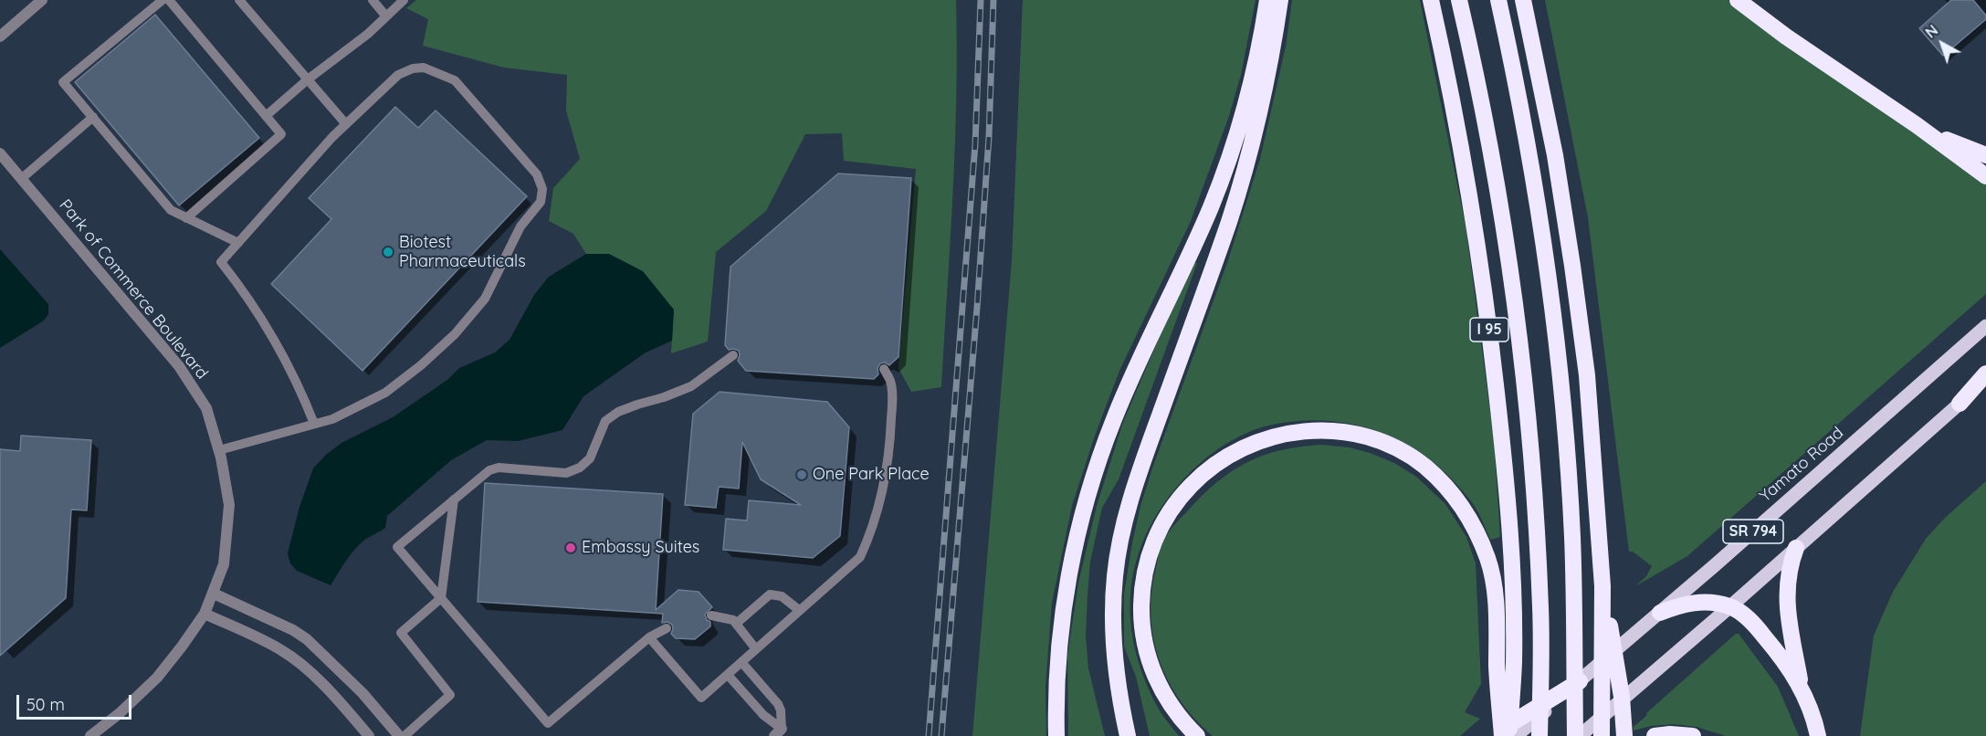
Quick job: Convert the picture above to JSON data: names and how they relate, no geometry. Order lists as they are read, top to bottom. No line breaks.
{"streets":{"highway":["I 95"],"main road":["Yamato Road","SR 794"],"street":["Park of Commerce Boulevard"]},"places":["Biotest Pharmaceuticals","One Park Place","Embassy Suites"],"scale_bar":"50 m","north":"top left"}
